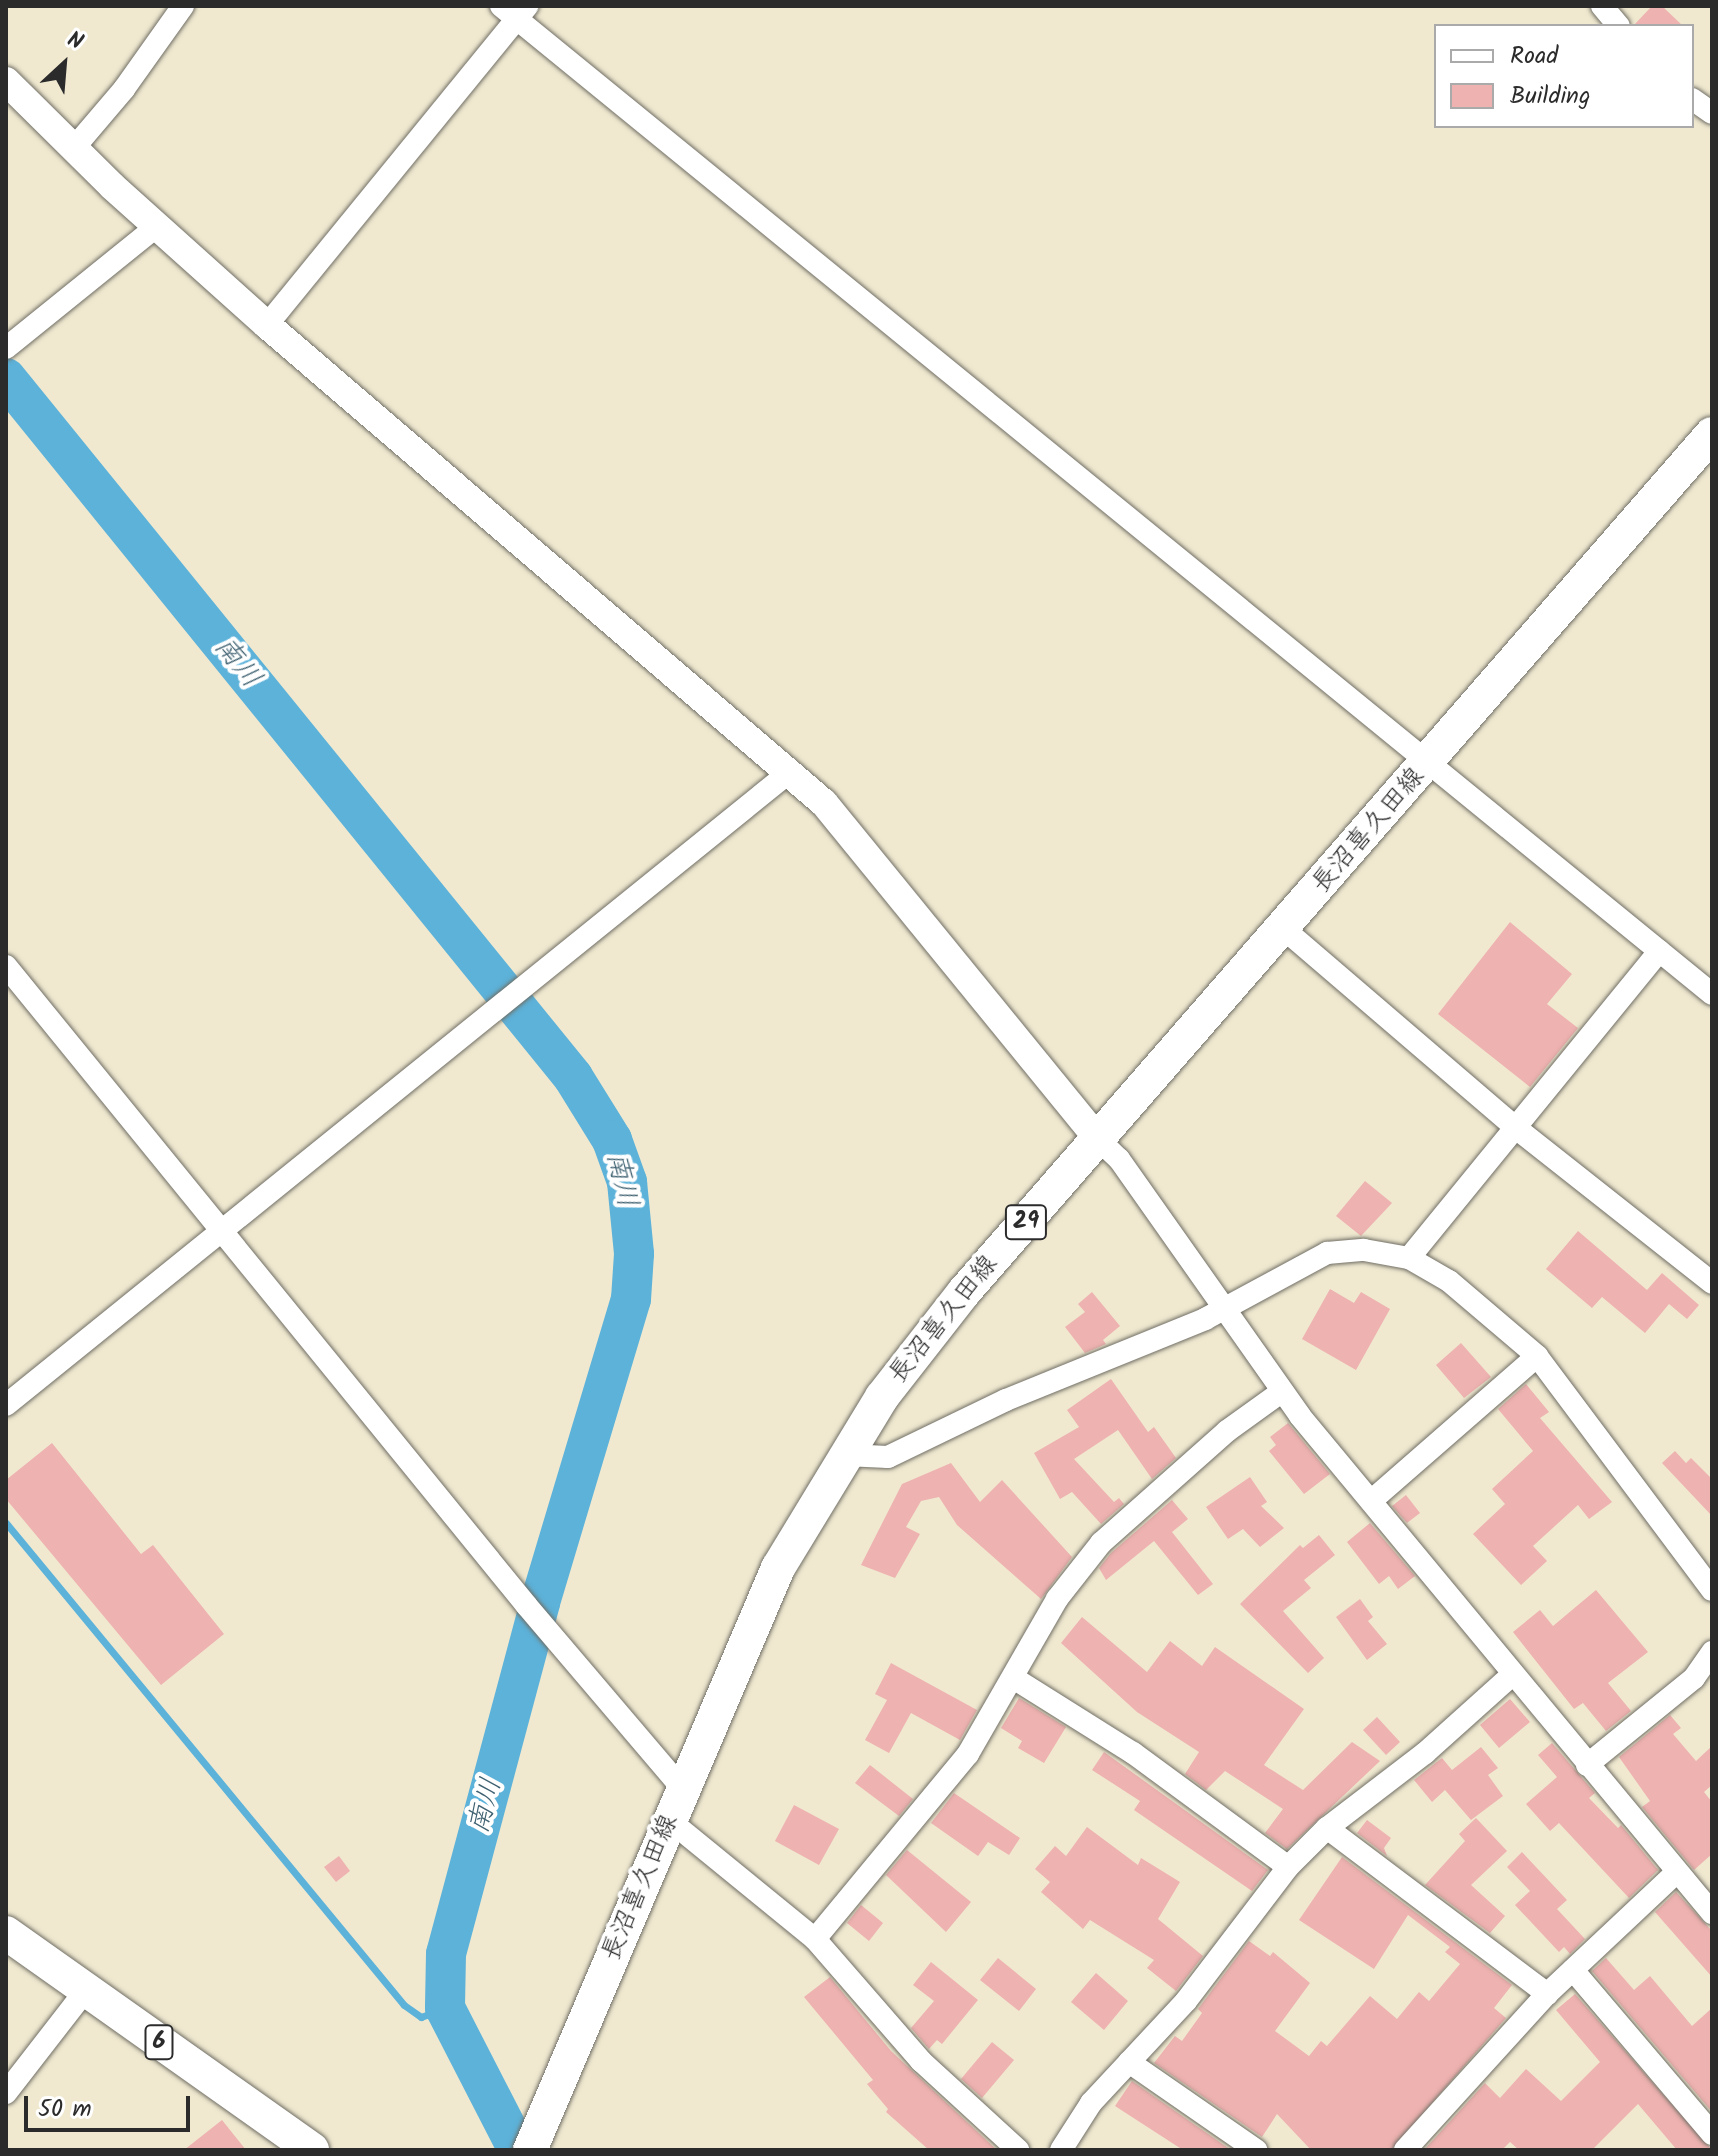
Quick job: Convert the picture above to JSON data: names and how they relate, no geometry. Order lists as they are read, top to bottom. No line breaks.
{"streets":{"main road":["長沼喜久田線","29","6"]},"water":["南川"],"legend":["Road","Building"],"scale_bar":"50 m","north":"top right"}
